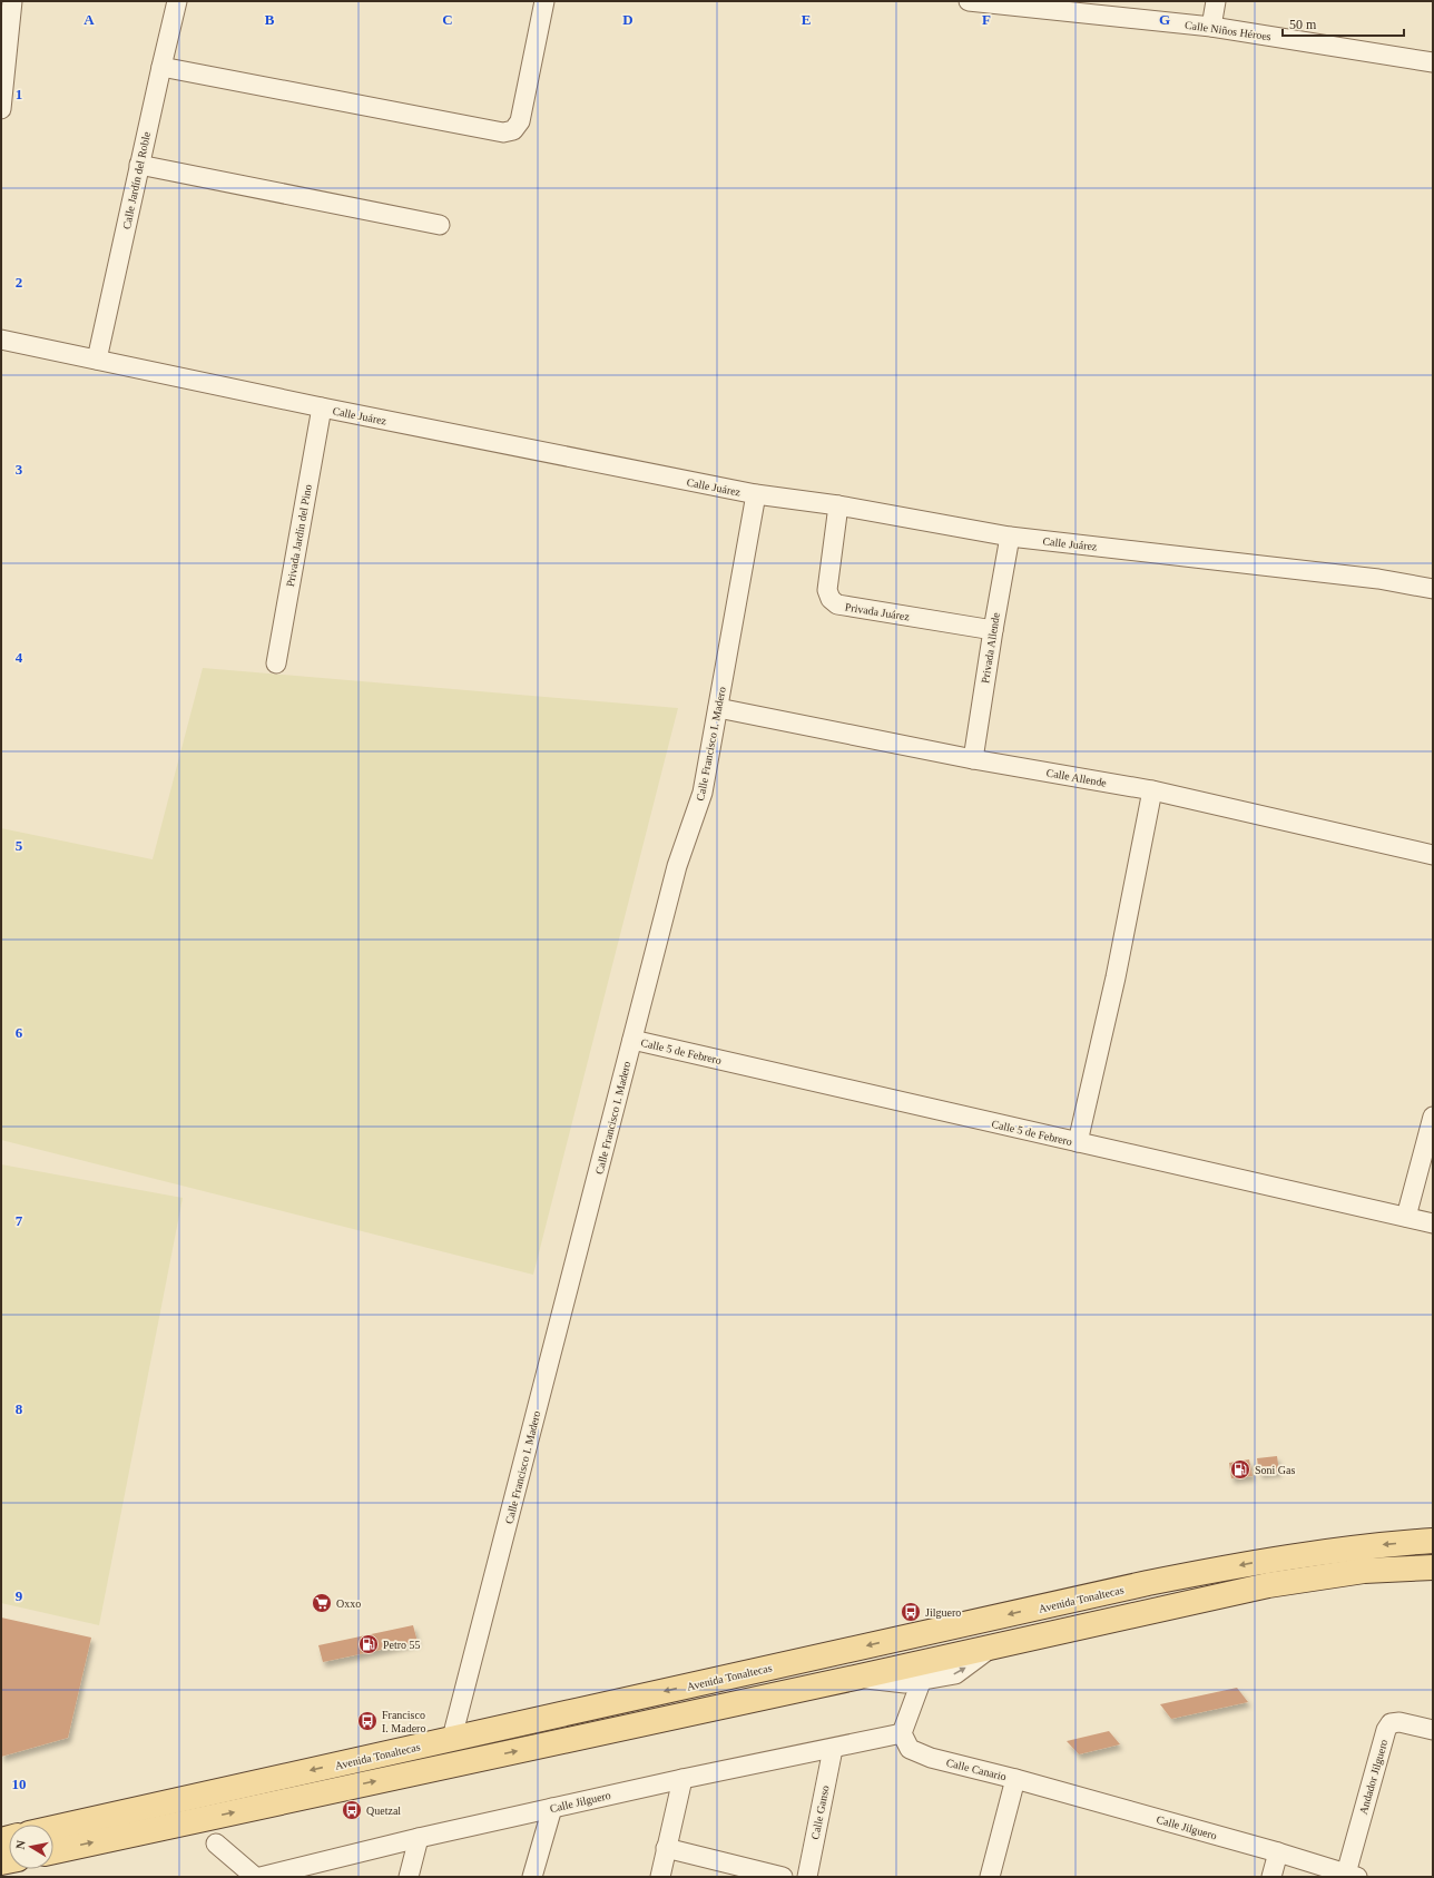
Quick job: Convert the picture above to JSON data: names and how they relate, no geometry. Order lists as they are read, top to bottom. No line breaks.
{"streets":{"main road":["Avenida Tonaltecas"],"street":["Calle Niños Héroes","Calle Jardín del Roble","Calle Juárez","Privada Jardín del Pino","Privada Juárez","Privada Allende","Calle Francisco I. Madero","Calle Allende","Calle 5 de Febrero","Calle Canario","Andador Jilguero","Calle Jilguero","Calle Ganso"]},"crossings":[["Calle Jardín del Roble","Calle Juárez"],["Calle Juárez","Privada Jardín del Pino"],["Calle Juárez","Privada Juárez"],["Calle Juárez","Privada Allende"],["Calle Juárez","Calle Francisco I. Madero"],["Privada Juárez","Privada Allende"],["Privada Allende","Calle Allende"],["Calle Francisco I. Madero","Calle Allende"],["Calle Francisco I. Madero","Calle 5 de Febrero"],["Calle Francisco I. Madero","Avenida Tonaltecas"],["Calle Canario","Calle Jilguero"],["Andador Jilguero","Calle Jilguero"],["Calle Jilguero","Calle Ganso"]],"places":{"fuel station":["Soni Gas","Petro 55"],"supermarket":["Oxxo"],"bus stop":["Jilguero","Francisco I. Madero","Quetzal"]},"scale_bar":"50 m","north":"left","grid":{"columns":["A","B","C","D","E","F","G"],"rows":["1","2","3","4","5","6","7","8","9","10"]}}
